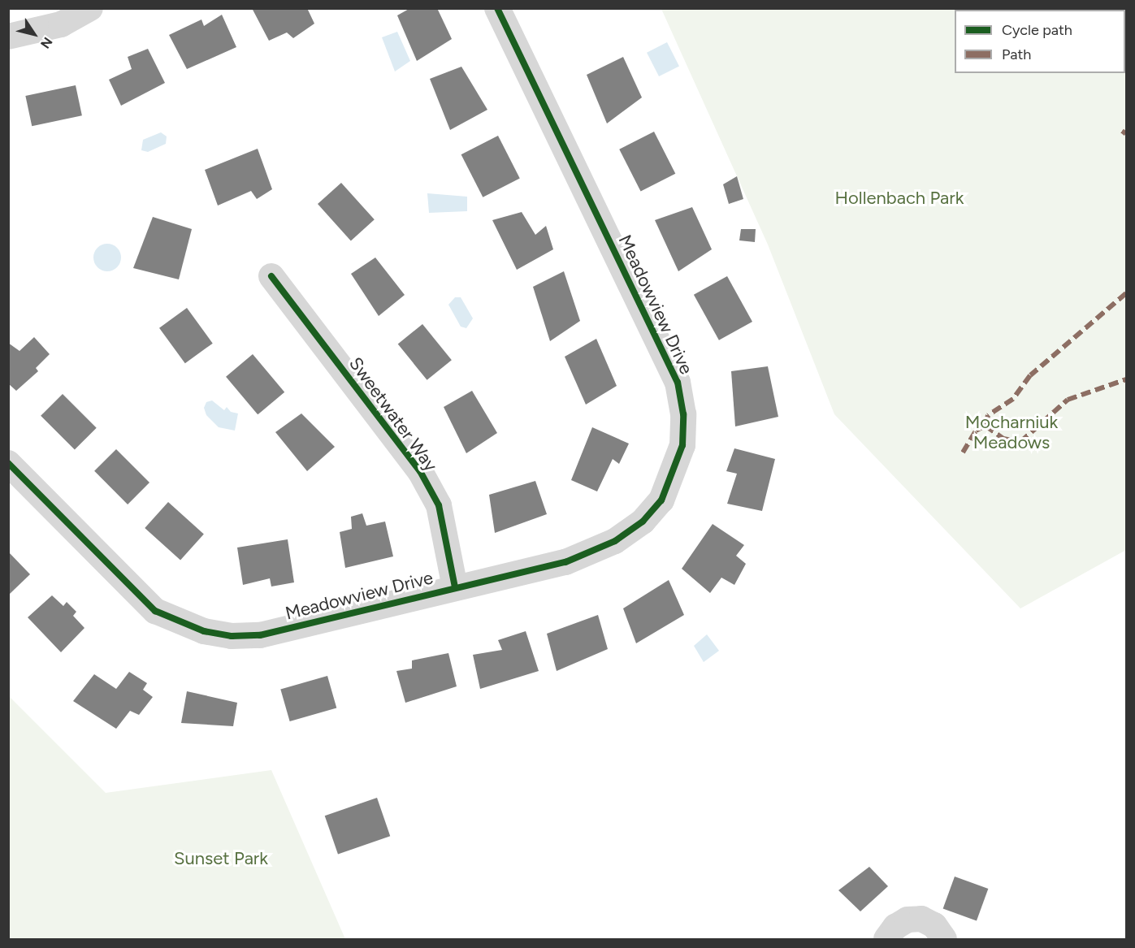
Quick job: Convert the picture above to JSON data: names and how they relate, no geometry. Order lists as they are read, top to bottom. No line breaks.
{"streets":{"street":["Meadowview Drive","Sweetwater Way"]},"crossings":[["Meadowview Drive","Sweetwater Way"]],"parks":["Hollenbach Park","Mocharniuk Meadows","Sunset Park"],"legend":["Cycle path","Path"],"north":"bottom right"}
